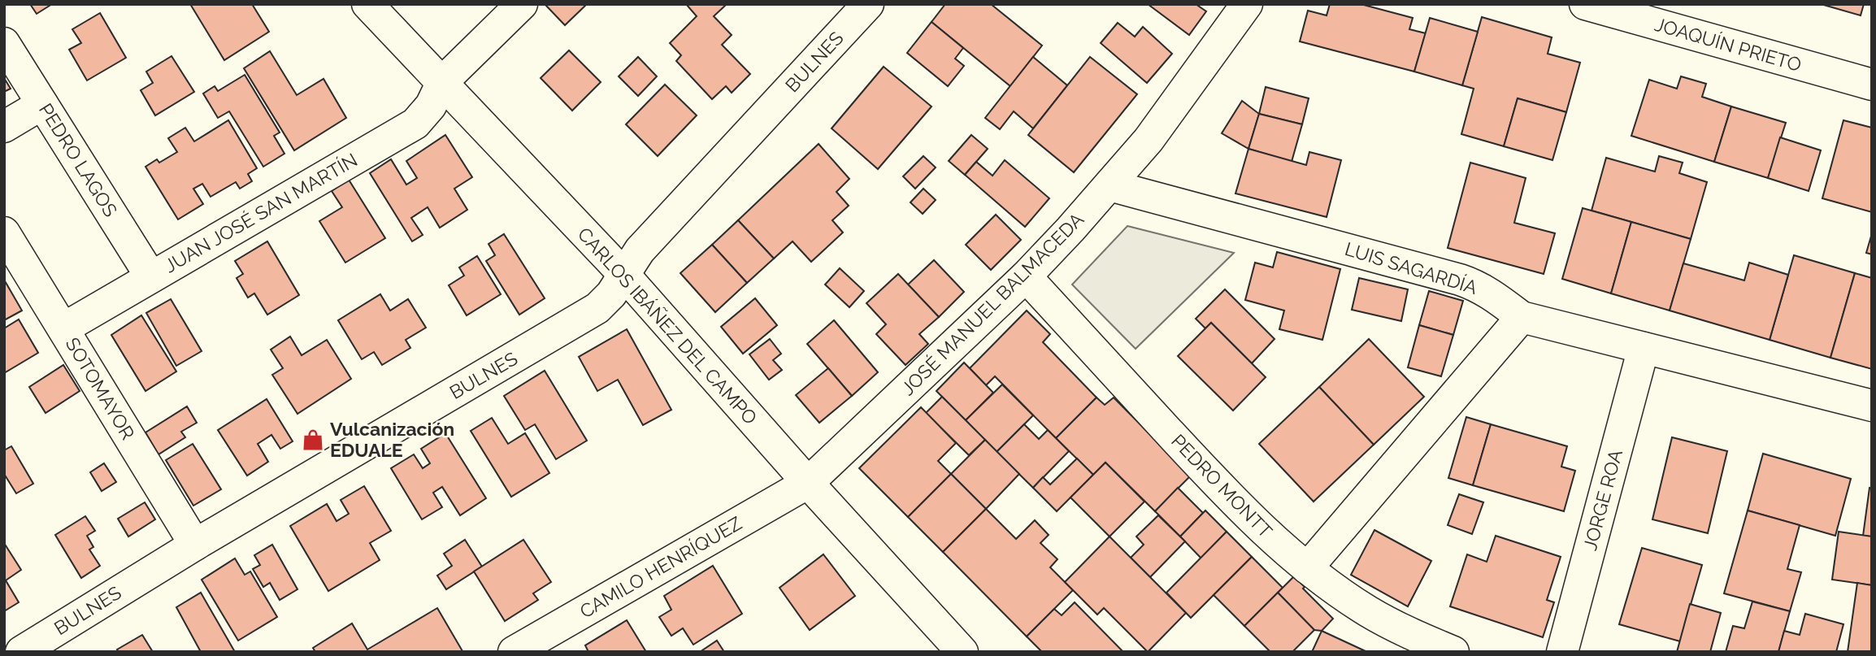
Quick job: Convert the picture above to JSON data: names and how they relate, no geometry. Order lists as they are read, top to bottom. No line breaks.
{"streets":{"street":["JOAQUÍN PRIETO","BULNES","PEDRO LAGOS","JUAN JOSÉ SAN MARTÍN","LUIS SAGARDÍA","JOSÉ MANUEL BALMACEDA","CARLOS IBÁÑEZ DEL CAMPO","SOTOMAYOR","PEDRO MONTT","JORGE ROA","CAMILO HENRÍQUEZ"]},"crossings":[["BULNES","CARLOS IBÁÑEZ DEL CAMPO"],["BULNES","SOTOMAYOR"],["PEDRO LAGOS","JUAN JOSÉ SAN MARTÍN"],["JUAN JOSÉ SAN MARTÍN","CARLOS IBÁÑEZ DEL CAMPO"],["JUAN JOSÉ SAN MARTÍN","SOTOMAYOR"],["LUIS SAGARDÍA","JOSÉ MANUEL BALMACEDA"],["LUIS SAGARDÍA","JORGE ROA"],["JOSÉ MANUEL BALMACEDA","CARLOS IBÁÑEZ DEL CAMPO"],["JOSÉ MANUEL BALMACEDA","PEDRO MONTT"],["JOSÉ MANUEL BALMACEDA","CAMILO HENRÍQUEZ"],["CARLOS IBÁÑEZ DEL CAMPO","CAMILO HENRÍQUEZ"]],"places":{"shop":["Vulcanización EDUALE"]}}
